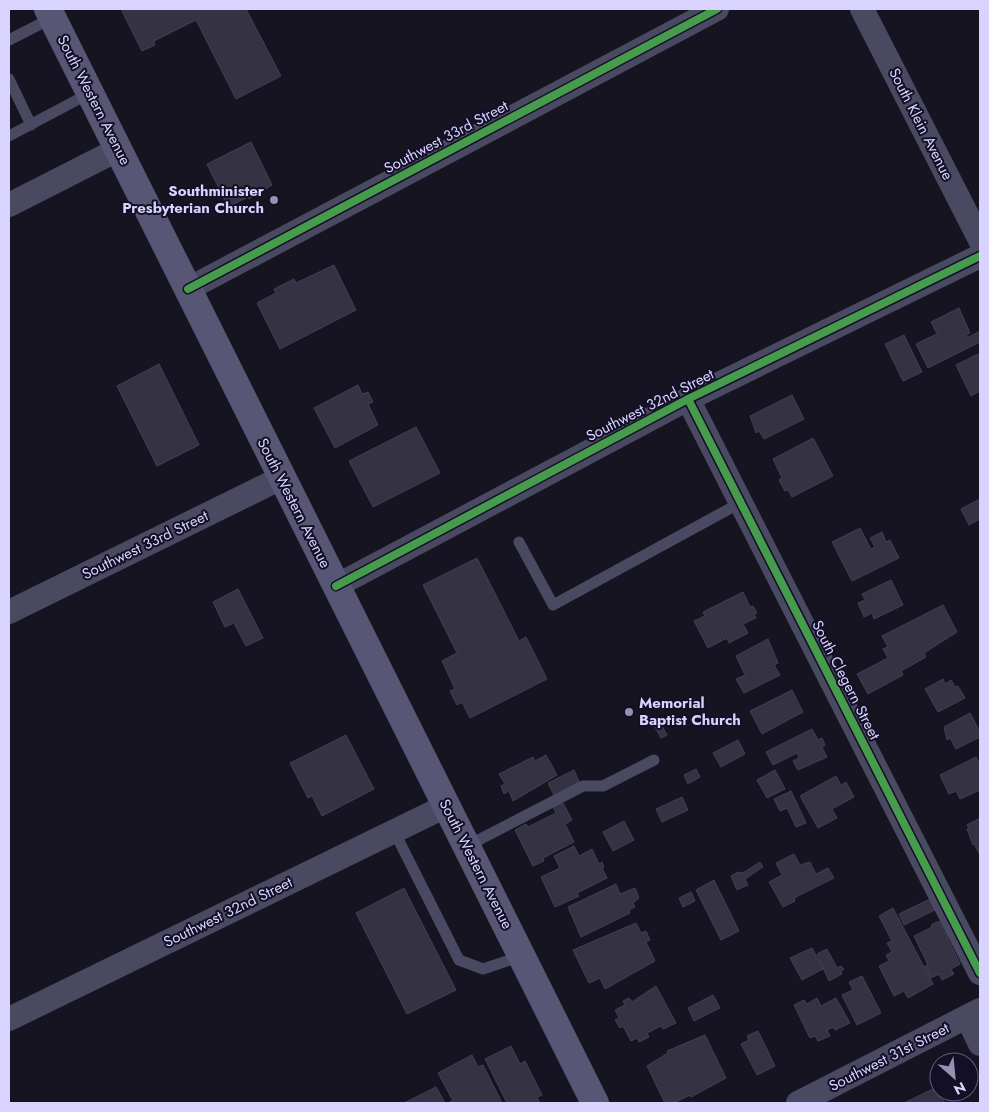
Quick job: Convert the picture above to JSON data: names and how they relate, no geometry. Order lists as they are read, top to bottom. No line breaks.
{"streets":{"main road":["South Western Avenue"],"street":["South Klein Avenue","Southwest 33rd Street","Southwest 32nd Street","South Clegern Street","Southwest 31st Street"]},"crossings":[["South Western Avenue","Southwest 33rd Street"],["South Western Avenue","Southwest 32nd Street"],["Southwest 32nd Street","South Clegern Street"]],"places":["Southminister Presbyterian Church","Memorial Baptist Church"],"north":"bottom right"}
